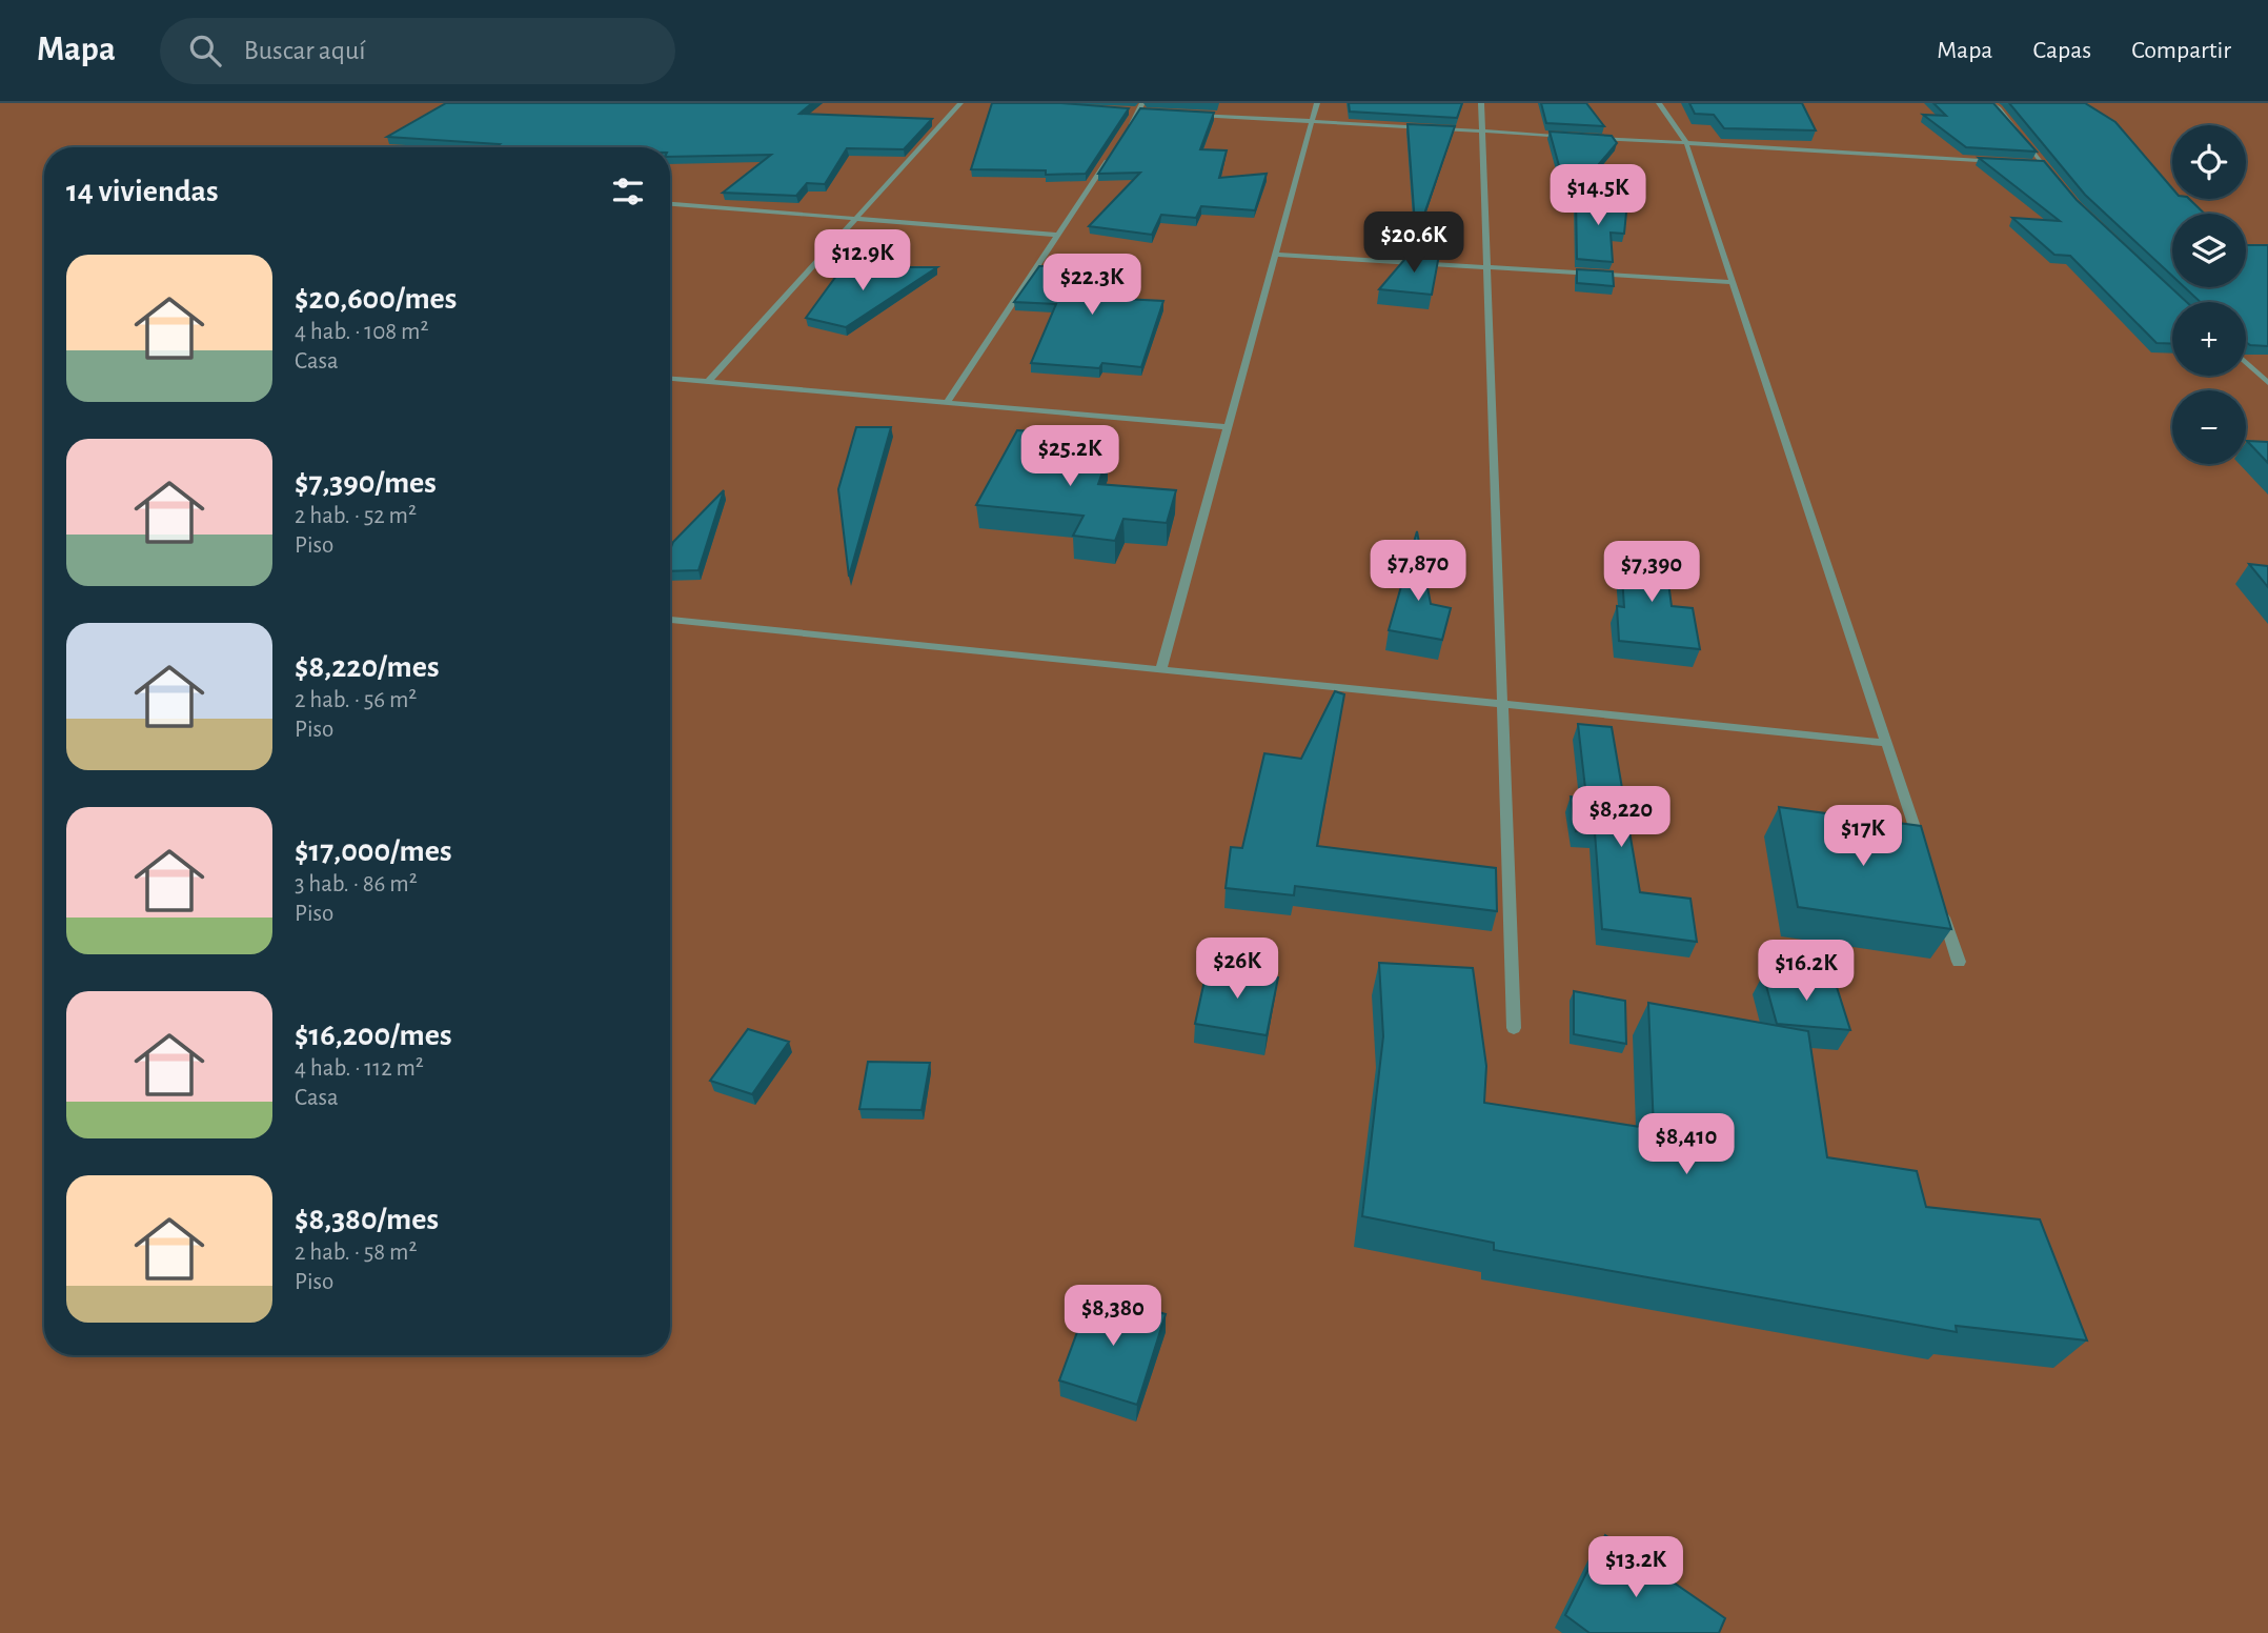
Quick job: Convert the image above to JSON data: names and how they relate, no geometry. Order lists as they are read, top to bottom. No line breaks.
{"page":{"header":"Mapa","search":"Buscar aquí","nav":["Mapa","Capas","Compartir"],"map_buttons":["+","−"],"heading":"14 viviendas","price":["$14.5K","$20.6K","$12.9K","$22.3K","$25.2K","$7,870","$7,390","$8,220","$17K","$26K","$16.2K","$8,410","$8,380","$13.2K"],"list":[{"name":"$20,600/mes","note":"4 hab. · 108 m² · Casa"},{"name":"$7,390/mes","note":"2 hab. · 52 m² · Piso"},{"name":"$8,220/mes","note":"2 hab. · 56 m² · Piso"},{"name":"$17,000/mes","note":"3 hab. · 86 m² · Piso"},{"name":"$16,200/mes","note":"4 hab. · 112 m² · Casa"},{"name":"$8,380/mes","note":"2 hab. · 58 m² · Piso"}]}}
